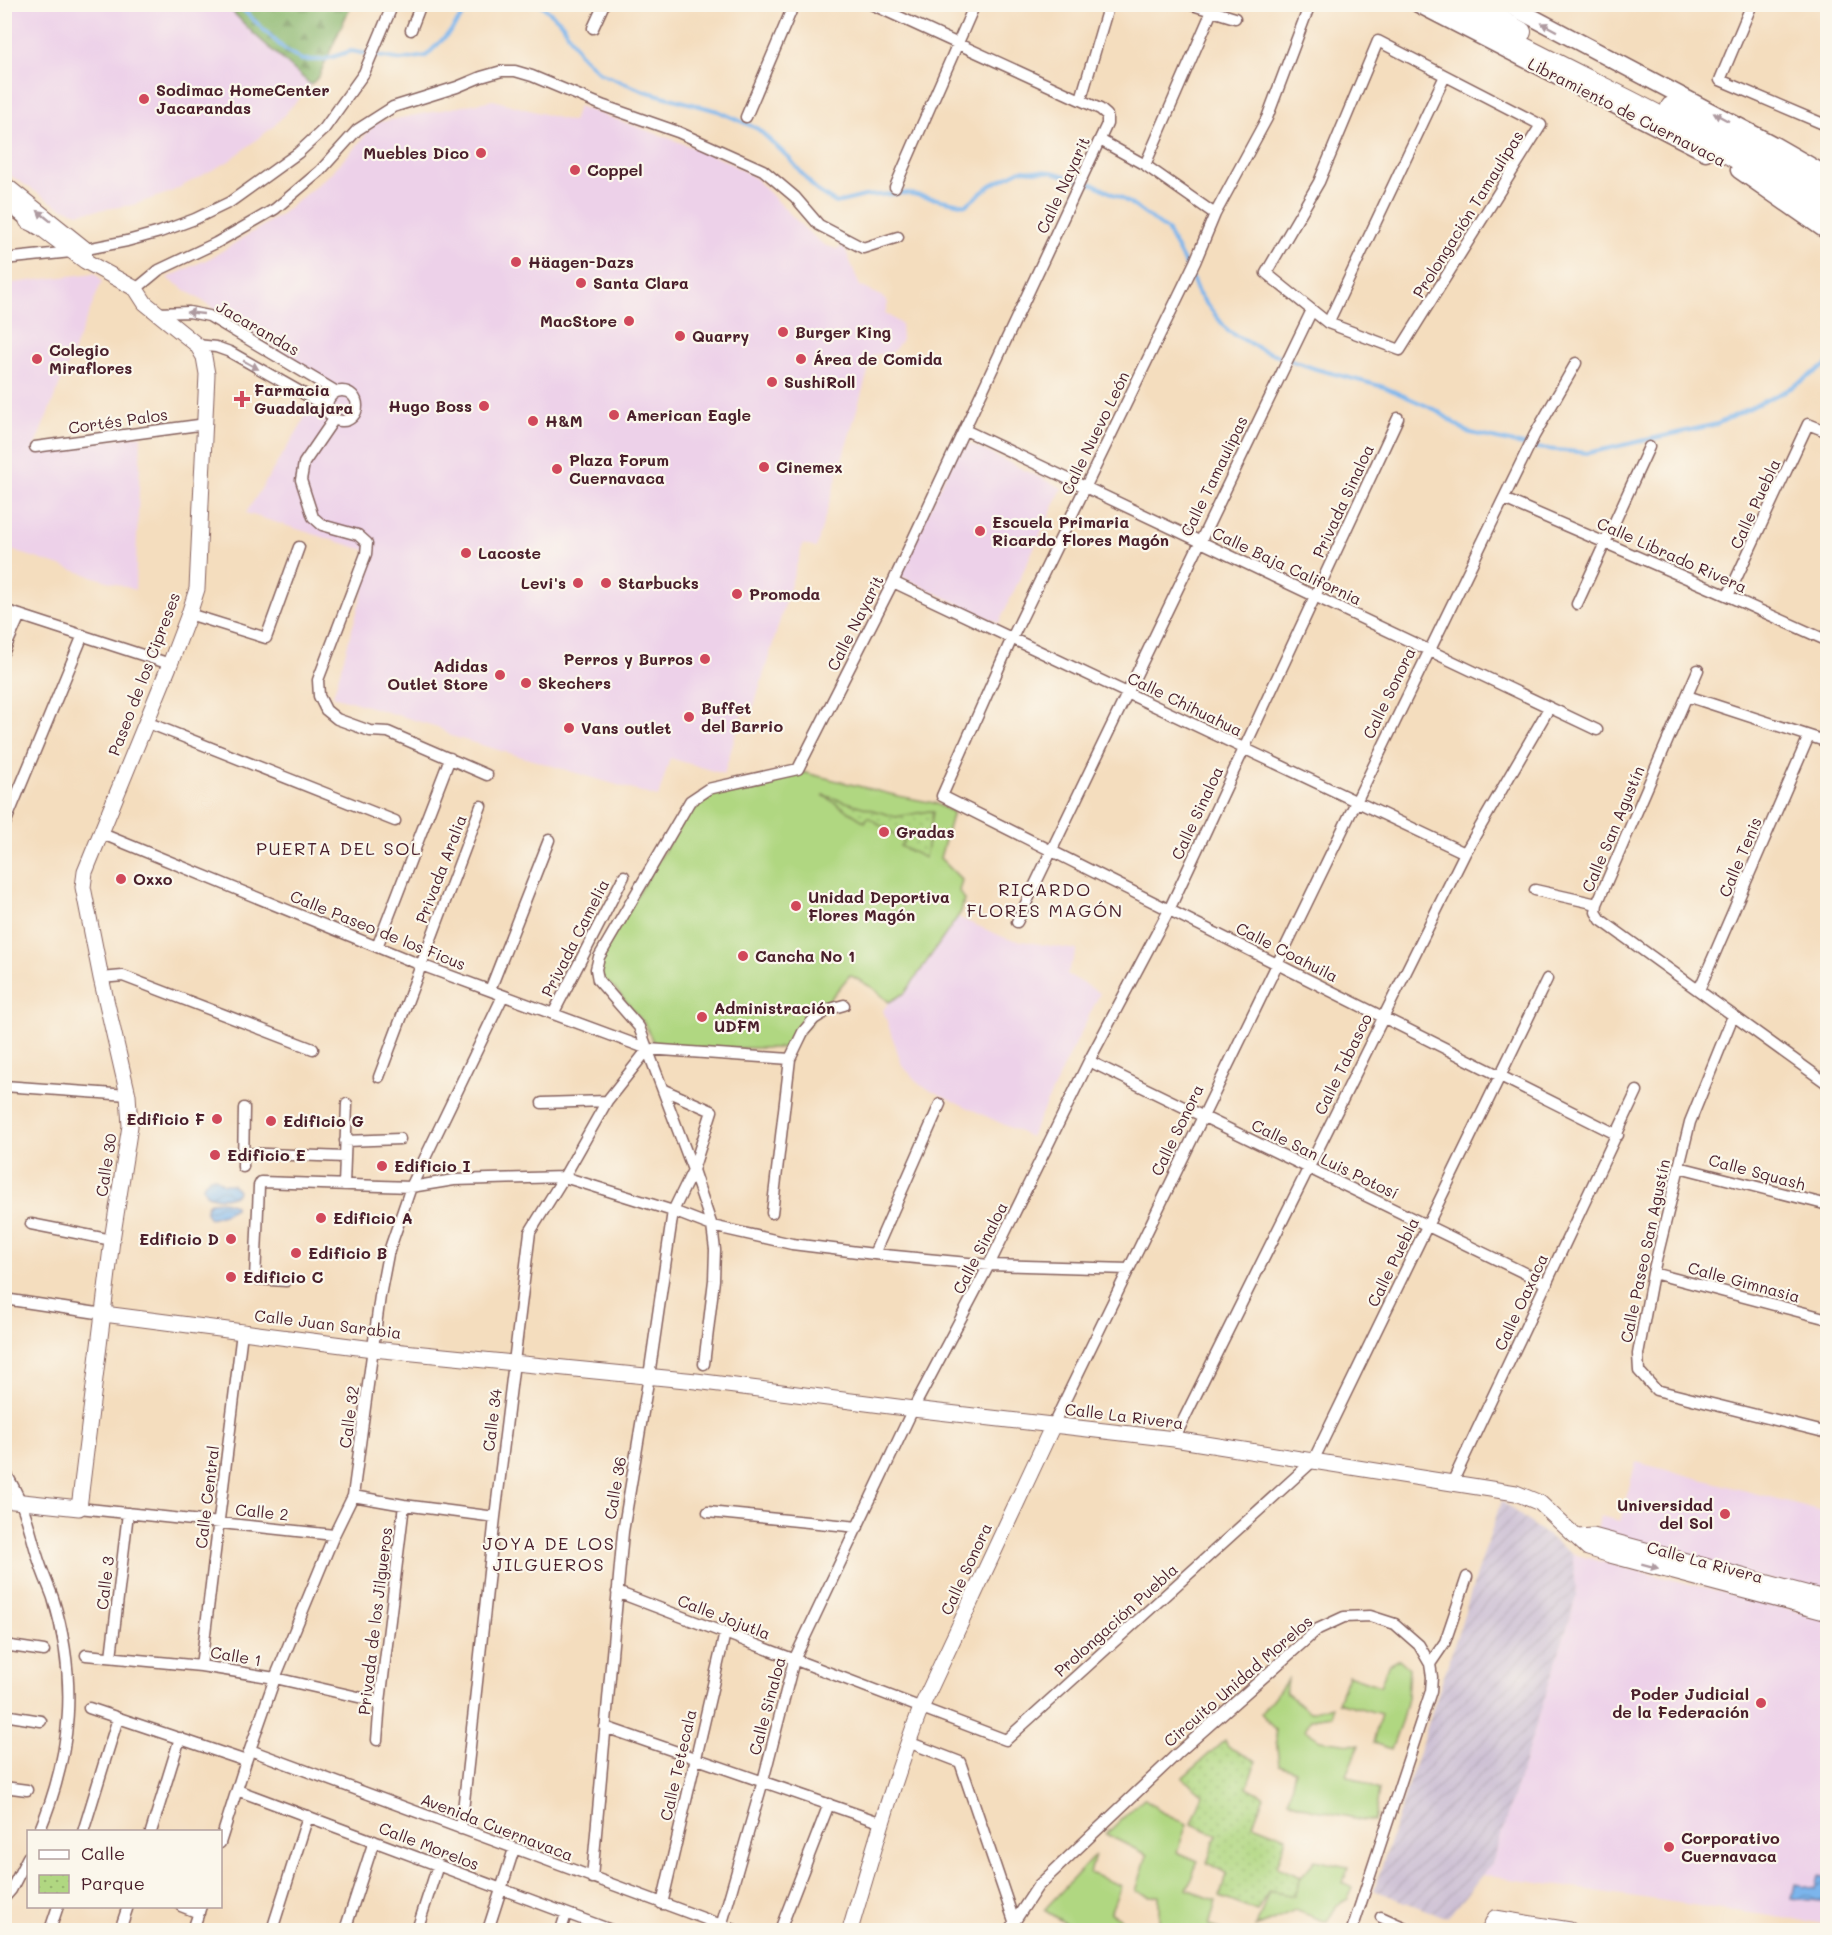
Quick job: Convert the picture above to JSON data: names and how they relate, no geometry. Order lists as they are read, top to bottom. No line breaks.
{"streets":{"main road":["Libramiento de Cuernavaca"],"street":["Calle Nayarit","Prolongación Tamaulipas","Jacarandas","Cortés Palos","Calle Nuevo León","Calle Tamaulipas","Privada Sinaloa","Calle Puebla","Calle Librado Rivera","Calle Baja California","Paseo de los Cipreses","Calle Sonora","Calle Chihuahua","Calle Sinaloa","Calle San Agustín","Calle Tenis","Privada Aralia","Calle Paseo de los Ficus","Privada Camelia","Calle Coahuila","Calle Tabasco","Calle San Luis Potosí","Calle 30","Calle Squash","Calle Paseo San Agustín","Calle Gimnasia","Calle Oaxaca","Calle Juan Sarabia","Calle La Rivera","Calle 32","Calle 34","Calle 36","Calle Central","Calle 2","Calle 3","Calle Jojutla","Prolongación Puebla","Privada de los Jilgueros","Calle 1","Circuito Unidad Morelos","Calle Tetecala","Avenida Cuernavaca","Calle Morelos"]},"crossings":[["Calle Nayarit","Calle Baja California"],["Calle Nayarit","Calle Chihuahua"],["Calle Nayarit","Calle Paseo de los Ficus"],["Calle Nayarit","Calle 34"],["Prolongación Tamaulipas","Calle Tamaulipas"],["Cortés Palos","Paseo de los Cipreses"],["Calle Nuevo León","Calle Baja California"],["Calle Nuevo León","Calle Chihuahua"],["Calle Nuevo León","Calle Coahuila"],["Calle Tamaulipas","Calle Baja California"],["Calle Tamaulipas","Calle Chihuahua"],["Calle Tamaulipas","Calle Coahuila"],["Privada Sinaloa","Calle Baja California"],["Privada Sinaloa","Calle Sinaloa"],["Calle Puebla","Calle Librado Rivera"],["Calle Puebla","Calle Coahuila"],["Calle Puebla","Calle San Luis Potosí"],["Calle Puebla","Calle La Rivera"],["Calle Puebla","Prolongación Puebla"],["Calle Librado Rivera","Calle Sonora"],["Calle Baja California","Calle Sonora"],["Calle Baja California","Calle Sinaloa"],["Calle Baja California","Calle Tabasco"],["Paseo de los Cipreses","Calle Paseo de los Ficus"],["Paseo de los Cipreses","Calle 30"],["Calle Sonora","Calle Chihuahua"],["Calle Sonora","Calle Coahuila"],["Calle Sonora","Calle San Luis Potosí"],["Calle Sonora","Calle La Rivera"],["Calle Sonora","Calle Jojutla"],["Calle Sonora","Prolongación Puebla"],["Calle Sonora","Circuito Unidad Morelos"],["Calle Chihuahua","Calle Sinaloa"],["Calle Chihuahua","Calle Tabasco"],["Calle Sinaloa","Calle Coahuila"],["Calle Sinaloa","Calle San Luis Potosí"],["Calle Sinaloa","Calle La Rivera"],["Calle Sinaloa","Calle Jojutla"],["Calle Sinaloa","Avenida Cuernavaca"],["Calle San Agustín","Calle Tenis"],["Calle San Agustín","Calle Paseo San Agustín"],["Privada Aralia","Calle Paseo de los Ficus"],["Calle Paseo de los Ficus","Privada Camelia"],["Calle Paseo de los Ficus","Calle 30"],["Calle Paseo de los Ficus","Calle 32"],["Calle Paseo de los Ficus","Calle 34"],["Calle Coahuila","Calle Tabasco"],["Calle Coahuila","Calle Oaxaca"],["Calle Tabasco","Calle San Luis Potosí"],["Calle Tabasco","Calle La Rivera"],["Calle San Luis Potosí","Calle Oaxaca"],["Calle 30","Calle Juan Sarabia"],["Calle 30","Calle 2"],["Calle Squash","Calle Paseo San Agustín"],["Calle Paseo San Agustín","Calle Gimnasia"],["Calle Oaxaca","Calle La Rivera"],["Calle Juan Sarabia","Calle La Rivera"],["Calle Juan Sarabia","Calle 32"],["Calle Juan Sarabia","Calle 34"],["Calle Juan Sarabia","Calle 36"],["Calle Juan Sarabia","Calle Central"],["Calle La Rivera","Calle 36"],["Calle La Rivera","Prolongación Puebla"],["Calle 32","Calle 2"],["Calle 32","Calle 1"],["Calle 32","Avenida Cuernavaca"],["Calle 32","Calle Morelos"],["Calle 34","Avenida Cuernavaca"],["Calle 36","Calle Jojutla"],["Calle 36","Avenida Cuernavaca"],["Calle Central","Calle 2"],["Calle Central","Calle 1"],["Calle 2","Calle 3"],["Calle 3","Calle 1"],["Calle Jojutla","Prolongación Puebla"],["Calle Jojutla","Calle Tetecala"],["Privada de los Jilgueros","Calle 1"],["Calle Tetecala","Avenida Cuernavaca"]],"districts":["PUERTA DEL SOL","RICARDO FLORES MAGÓN","JOYA DE LOS JILGUEROS"],"places":{"other":["Sodimac HomeCenter Jacarandas","Muebles Dico","Coppel","Häagen-Dazs","Santa Clara","MacStore","Burger King","Quarry","Colegio Miraflores","Área de Comida","SushiRoll","Hugo Boss","American Eagle","H&M","Cinemex","Plaza Forum Cuernavaca","Escuela Primaria Ricardo Flores Magón","Lacoste","Levi's","Starbucks","Promoda","Perros y Burros","Adidas Outlet Store","Skechers","Buffet del Barrio","Vans outlet","Gradas","Oxxo","Unidad Deportiva Flores Magón","Cancha No 1","Administración UDFM","Edificio F","Edificio G","Edificio E","Edificio I","Edificio A","Edificio D","Edificio B","Edificio C","Universidad del Sol","Poder Judicial de la Federación","Corporativo Cuernavaca"],"health":["Farmacia Guadalajara"]},"legend":["Calle","Parque"]}
